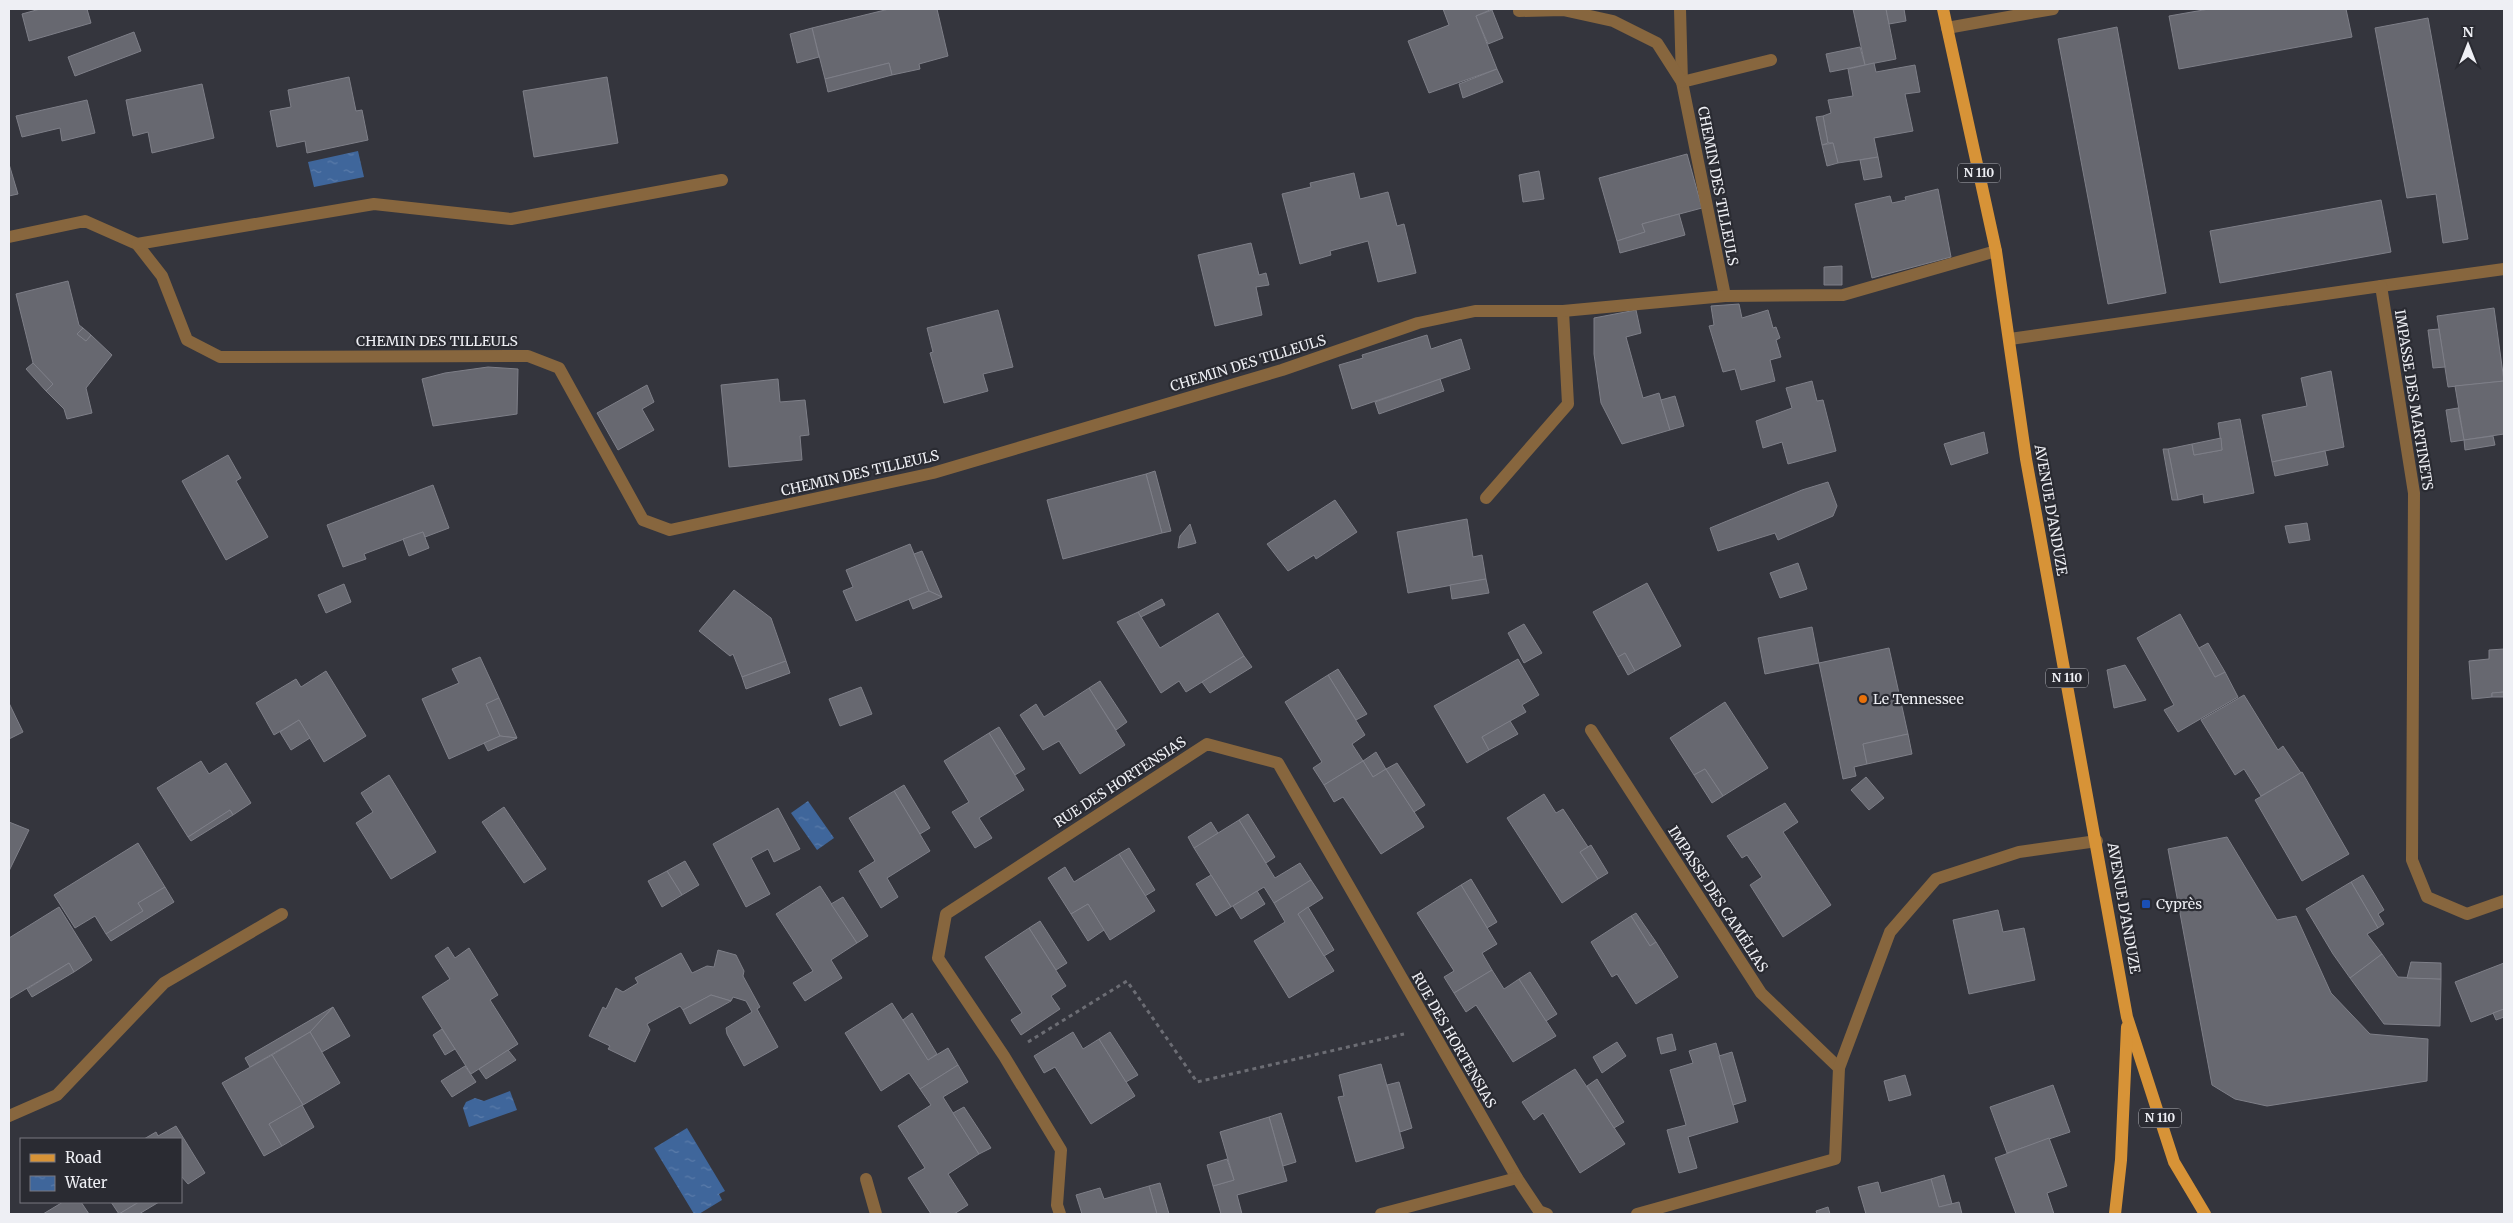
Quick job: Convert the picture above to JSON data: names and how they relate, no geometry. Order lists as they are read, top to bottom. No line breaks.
{"streets":{"main road":["N 110","AVENUE D'ANDUZE"],"street":["CHEMIN DES TILLEULS","IMPASSE DES MARTINETS","RUE DES HORTENSIAS","IMPASSE DES CAMÉLIAS"]},"crossings":[["CHEMIN DES TILLEULS","AVENUE D'ANDUZE"]],"places":{"other":["Le Tennessee"],"transit":["Cyprès"]},"legend":["Road","Water"],"north":"top"}
